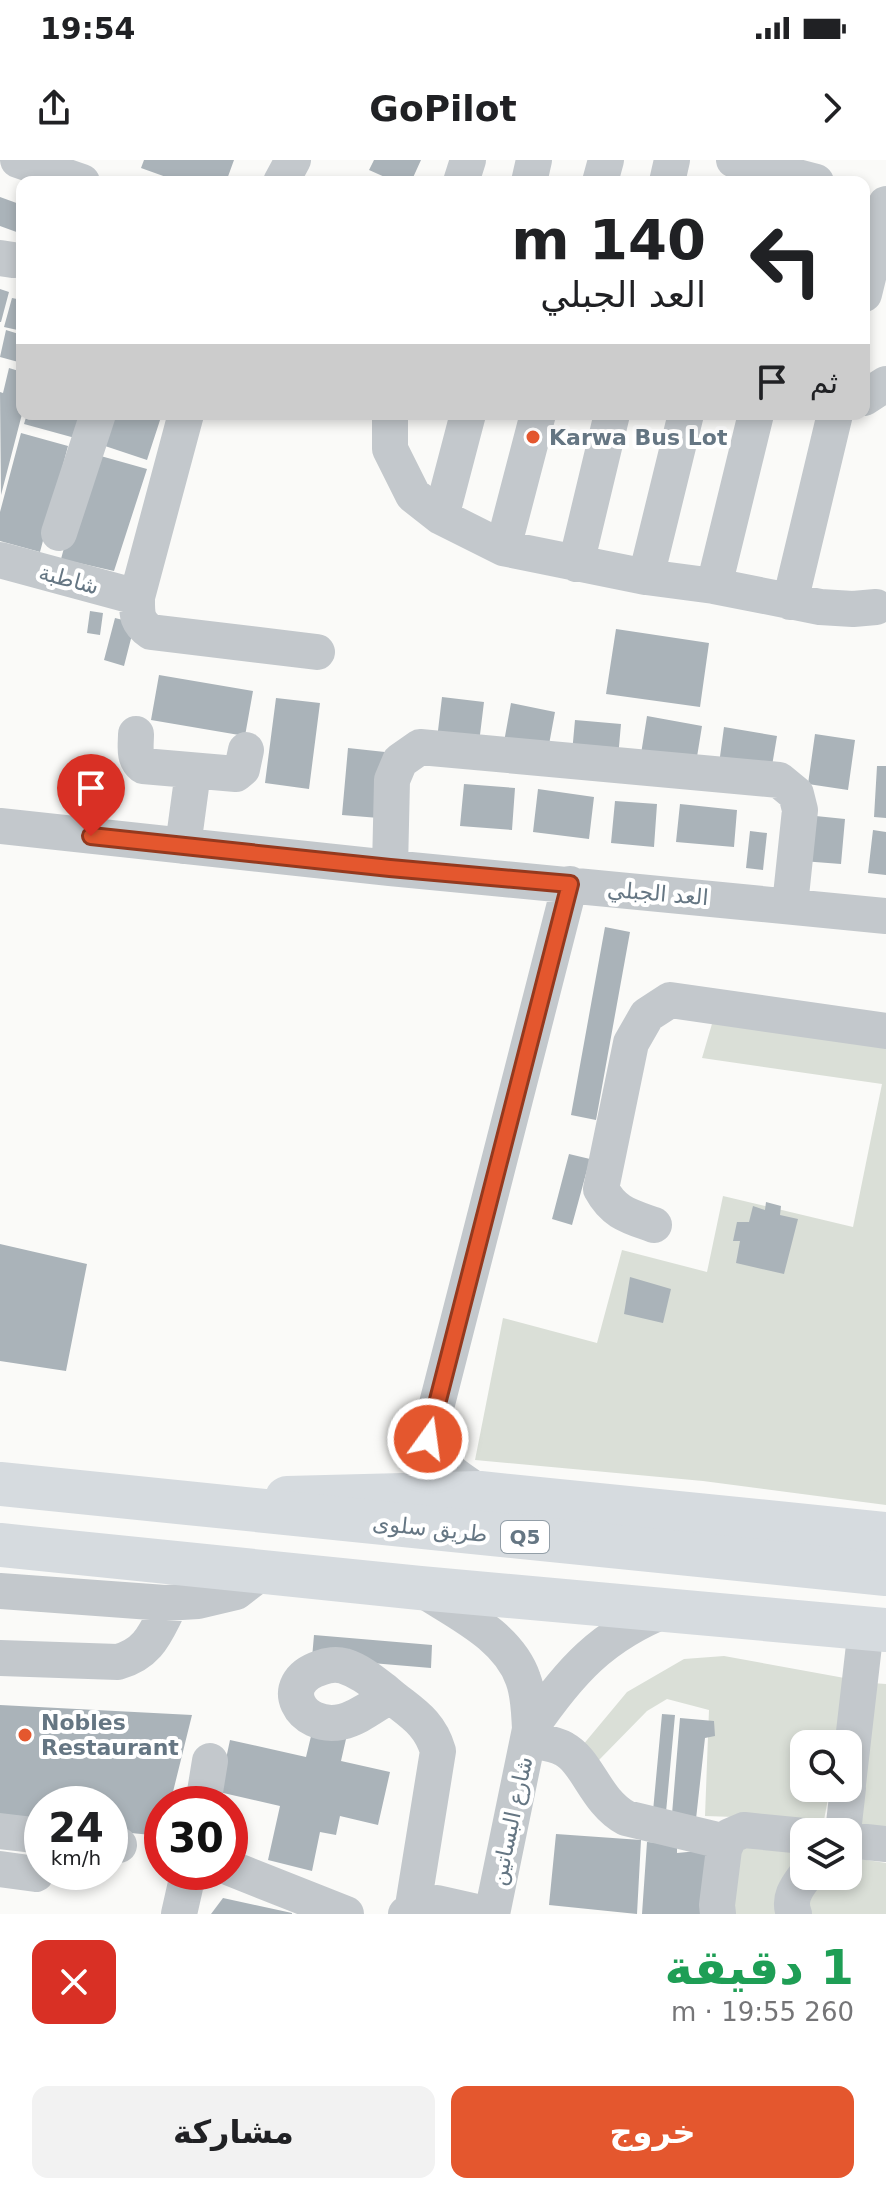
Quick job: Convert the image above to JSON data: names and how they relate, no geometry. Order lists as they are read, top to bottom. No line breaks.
{"streets":{"main road":["طريق سلوى","Q5"],"street":["شاطبة","العد الجبلي","شارع البساتين"]},"places":["Karwa Bus Lot","Nobles Restaurant"],"page":{"status":"19:54","header":"GoPilot","turn":["140 m","العد الجبلي"],"then":"ثم","speed":"24 km/h","limit":"30","heading":["1 دقيقة","260 m · 19:55"],"buttons":["خروج","مشاركة"]}}
